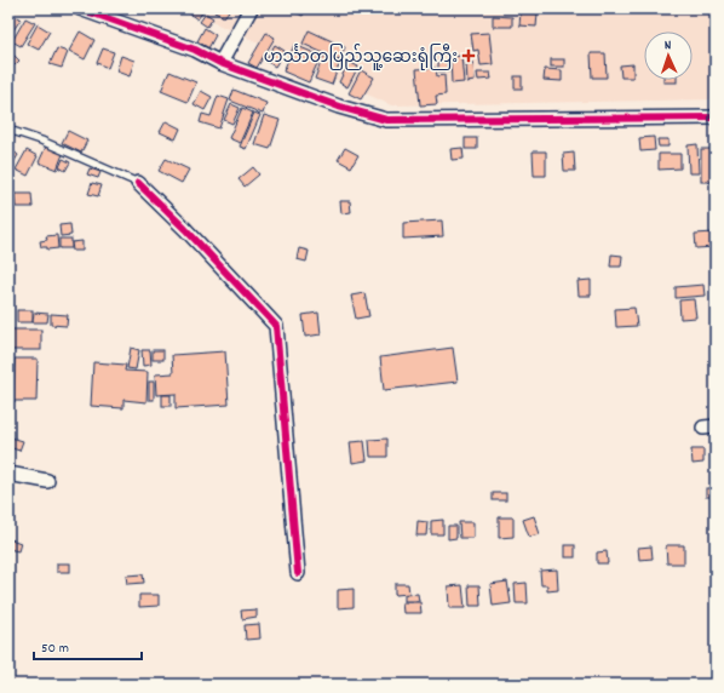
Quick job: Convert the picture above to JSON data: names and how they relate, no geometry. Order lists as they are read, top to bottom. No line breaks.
{"places":{"health":["ဟင်္သာတပြည်သူ့ဆေးရုံကြီး"]},"scale_bar":"50 m","north":"top"}
